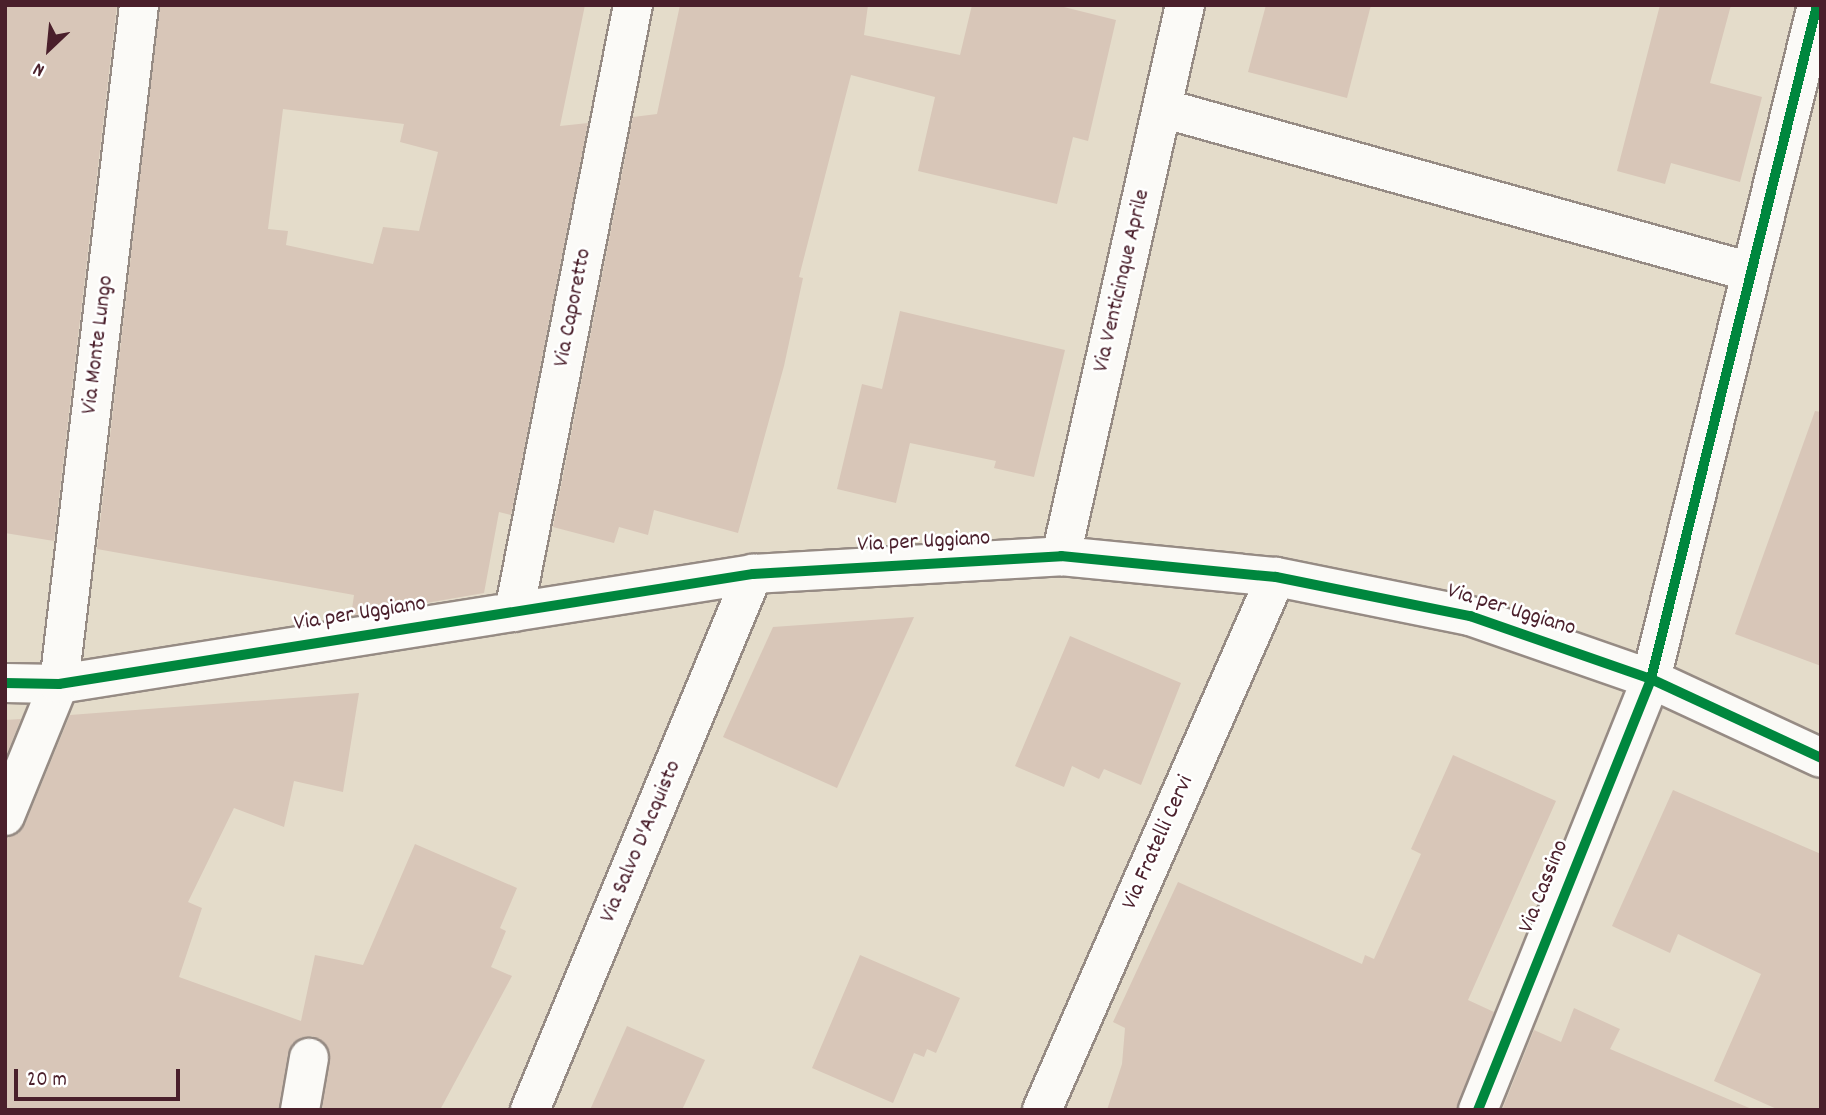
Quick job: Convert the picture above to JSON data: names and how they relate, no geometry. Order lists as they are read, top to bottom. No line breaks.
{"streets":{"street":["Via Venticinque Aprile","Via Caporetto","Via Monte Lungo","Via per Uggiano","Via Salvo D'Acquisto","Via Fratelli Cervi","Via Cassino"]},"crossings":[["Via Venticinque Aprile","Via per Uggiano"],["Via Caporetto","Via per Uggiano"],["Via Monte Lungo","Via per Uggiano"],["Via per Uggiano","Via Salvo D'Acquisto"],["Via per Uggiano","Via Fratelli Cervi"],["Via per Uggiano","Via Cassino"]],"scale_bar":"20 m","north":"bottom left"}
